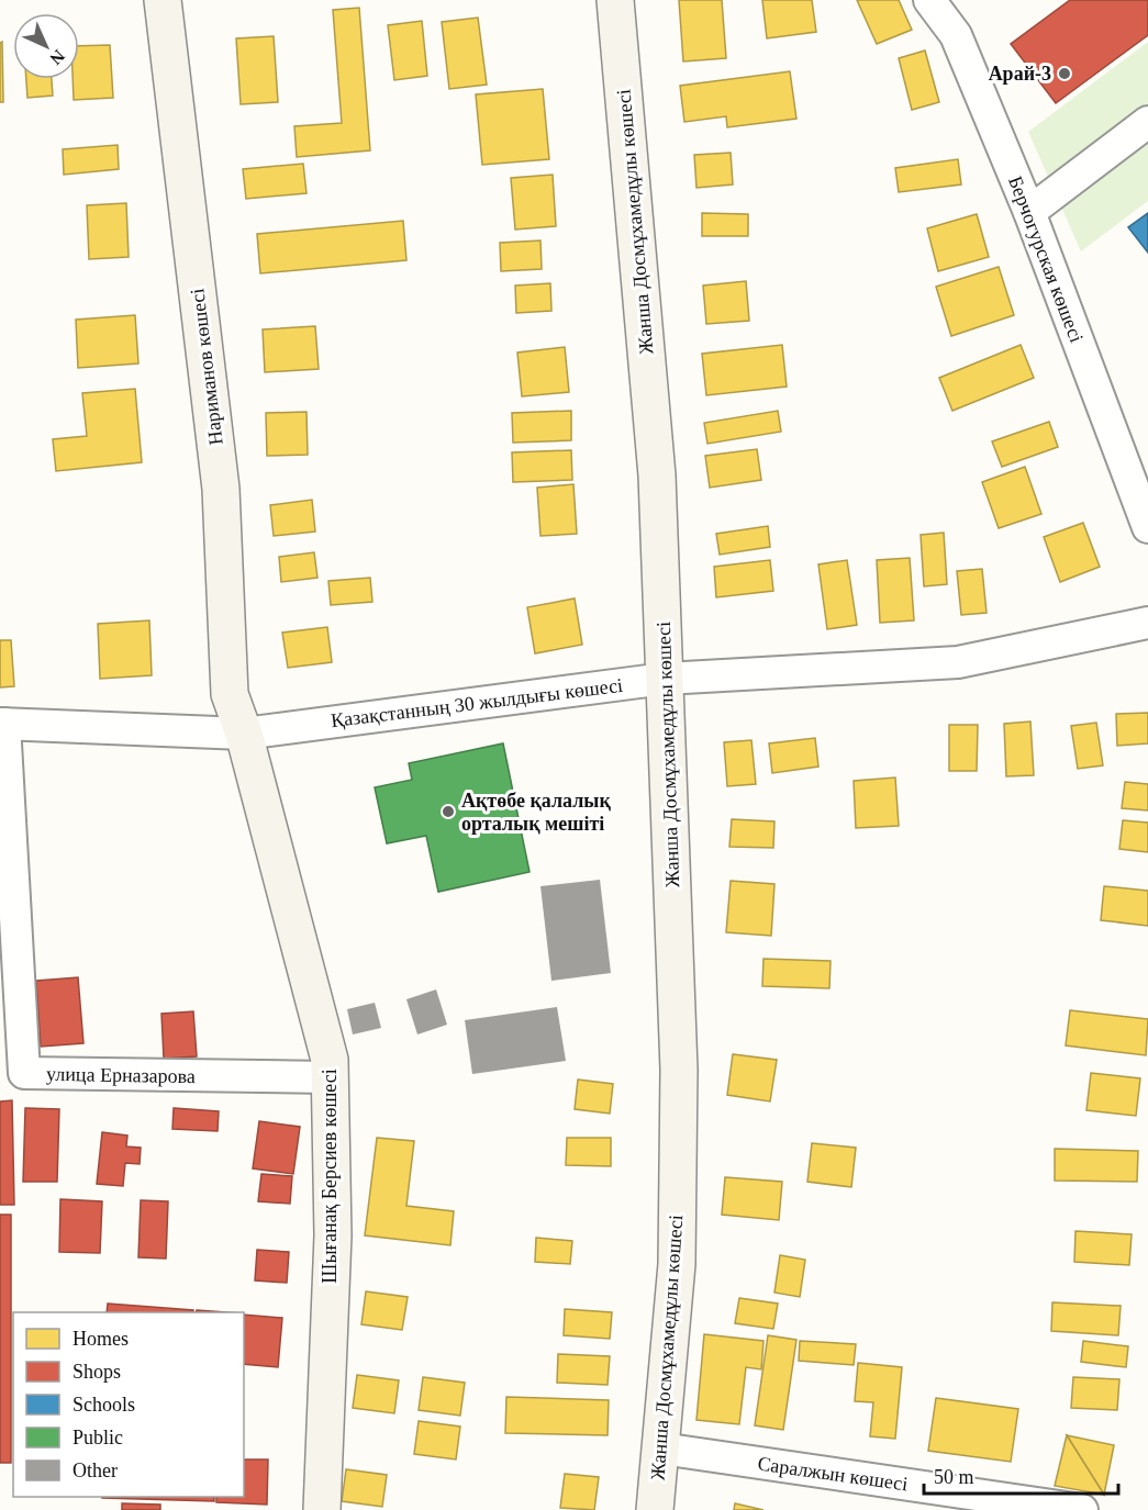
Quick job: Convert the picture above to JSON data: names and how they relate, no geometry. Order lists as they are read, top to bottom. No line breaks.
{"streets":{"street":["Жанша Досмұхамедұлы көшесі","Берчогурская көшесі","Нариманов көшесі","Қазақстанның 30 жылдығы көшесі","улица Ерназарова","Шығанақ Берсиев көшесі","Саралжын көшесі"]},"crossings":[["Жанша Досмұхамедұлы көшесі","Қазақстанның 30 жылдығы көшесі"],["Жанша Досмұхамедұлы көшесі","Саралжын көшесі"],["Нариманов көшесі","Қазақстанның 30 жылдығы көшесі"],["Нариманов көшесі","Шығанақ Берсиев көшесі"],["Қазақстанның 30 жылдығы көшесі","улица Ерназарова"],["Қазақстанның 30 жылдығы көшесі","Шығанақ Берсиев көшесі"],["улица Ерназарова","Шығанақ Берсиев көшесі"]],"places":["Арай-3","Ақтөбе қалалық орталық мешіті"],"legend":["Homes","Shops","Schools","Public","Other"],"scale_bar":"50 m","north":"bottom right"}
